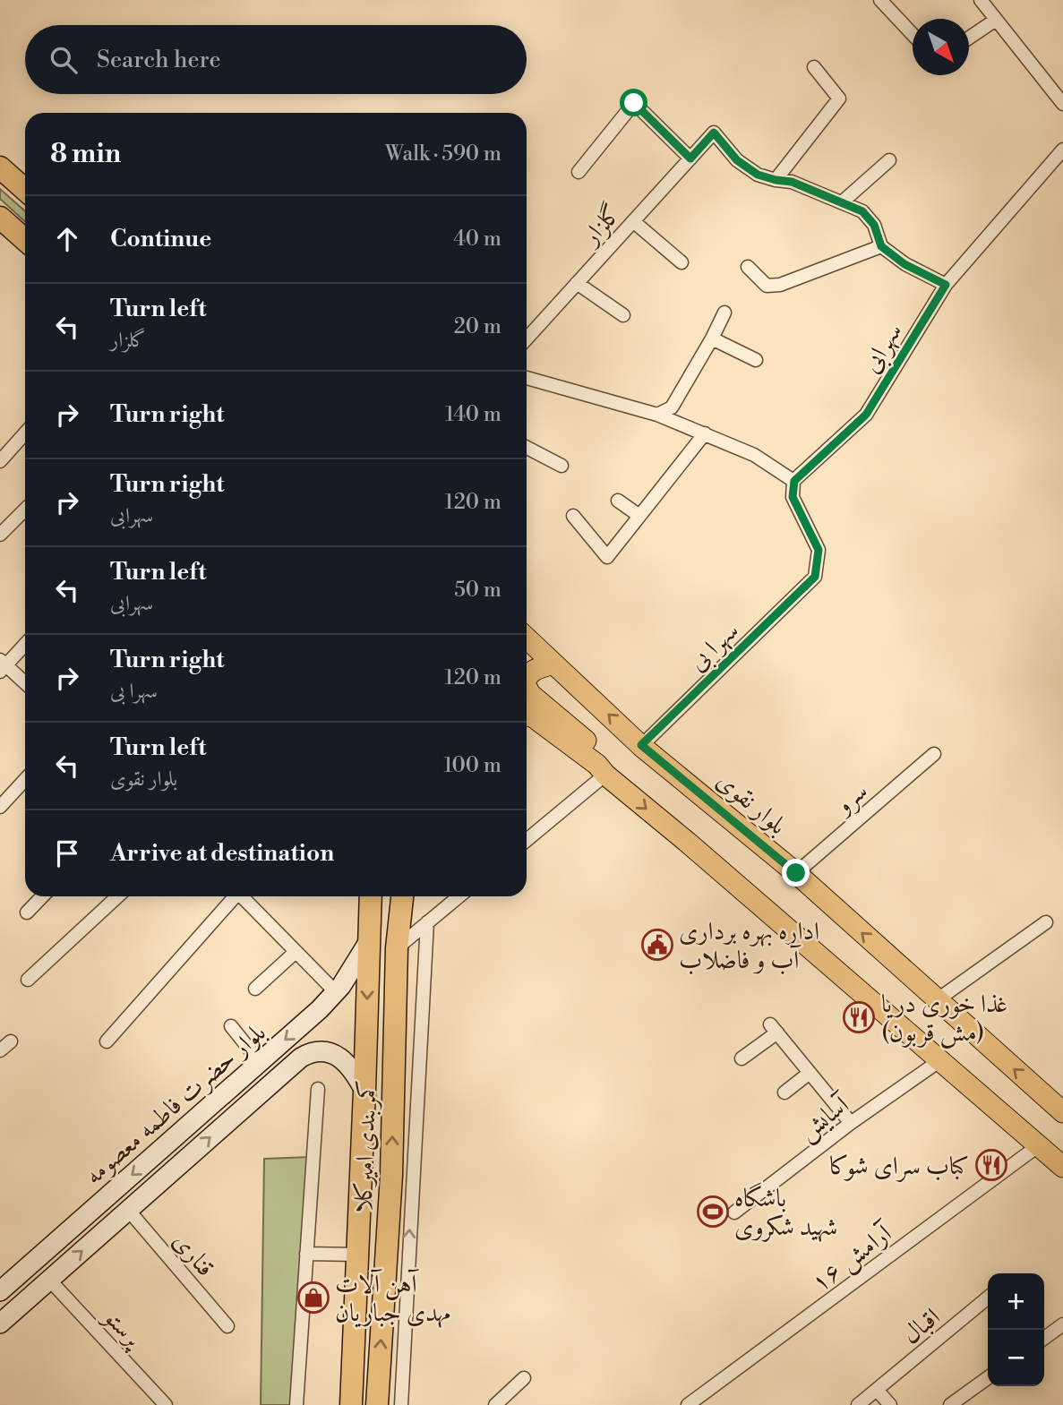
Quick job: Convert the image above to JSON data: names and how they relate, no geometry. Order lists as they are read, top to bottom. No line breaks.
{"streets":{"highway":["کمربندی امیرکلا"],"main road":["بلوار نقوی","بلوار حضرت فاطمه معصومه"],"street":["گلزار","سهرابی","سهرا بی","سرو","آسایش","قناری","آرامش ۱۶","اقبال","پرستو"]},"crossings":[["سهرابی","سهرا بی"],["سهرا بی","بلوار نقوی"],["سرو","بلوار نقوی"],["بلوار حضرت فاطمه معصومه","کمربندی امیرکلا"],["بلوار حضرت فاطمه معصومه","قناری"],["بلوار حضرت فاطمه معصومه","پرستو"]],"places":{"public building":["اداره بهره برداری آب و فاضلاب"],"restaurant":["غذا خوری دریا (مش قربون)","کباب سرای شوکا"],"sports":["باشگاه شهید شکروی"],"shop":["آهن آلات مهدی جباریان"]},"north":"bottom right","page":{"search":"Search here","heading":["8 min","Walk · 590 m"],"list":[["Continue","40 m"],["Turn left","گلزار","20 m"],["Turn right","140 m"],["Turn right","سهرابی","120 m"],["Turn left","سهرابی","50 m"],["Turn right","سهرا بی","120 m"],["Turn left","بلوار نقوی","100 m"],"Arrive at destination"],"map_buttons":["+","−"]}}
